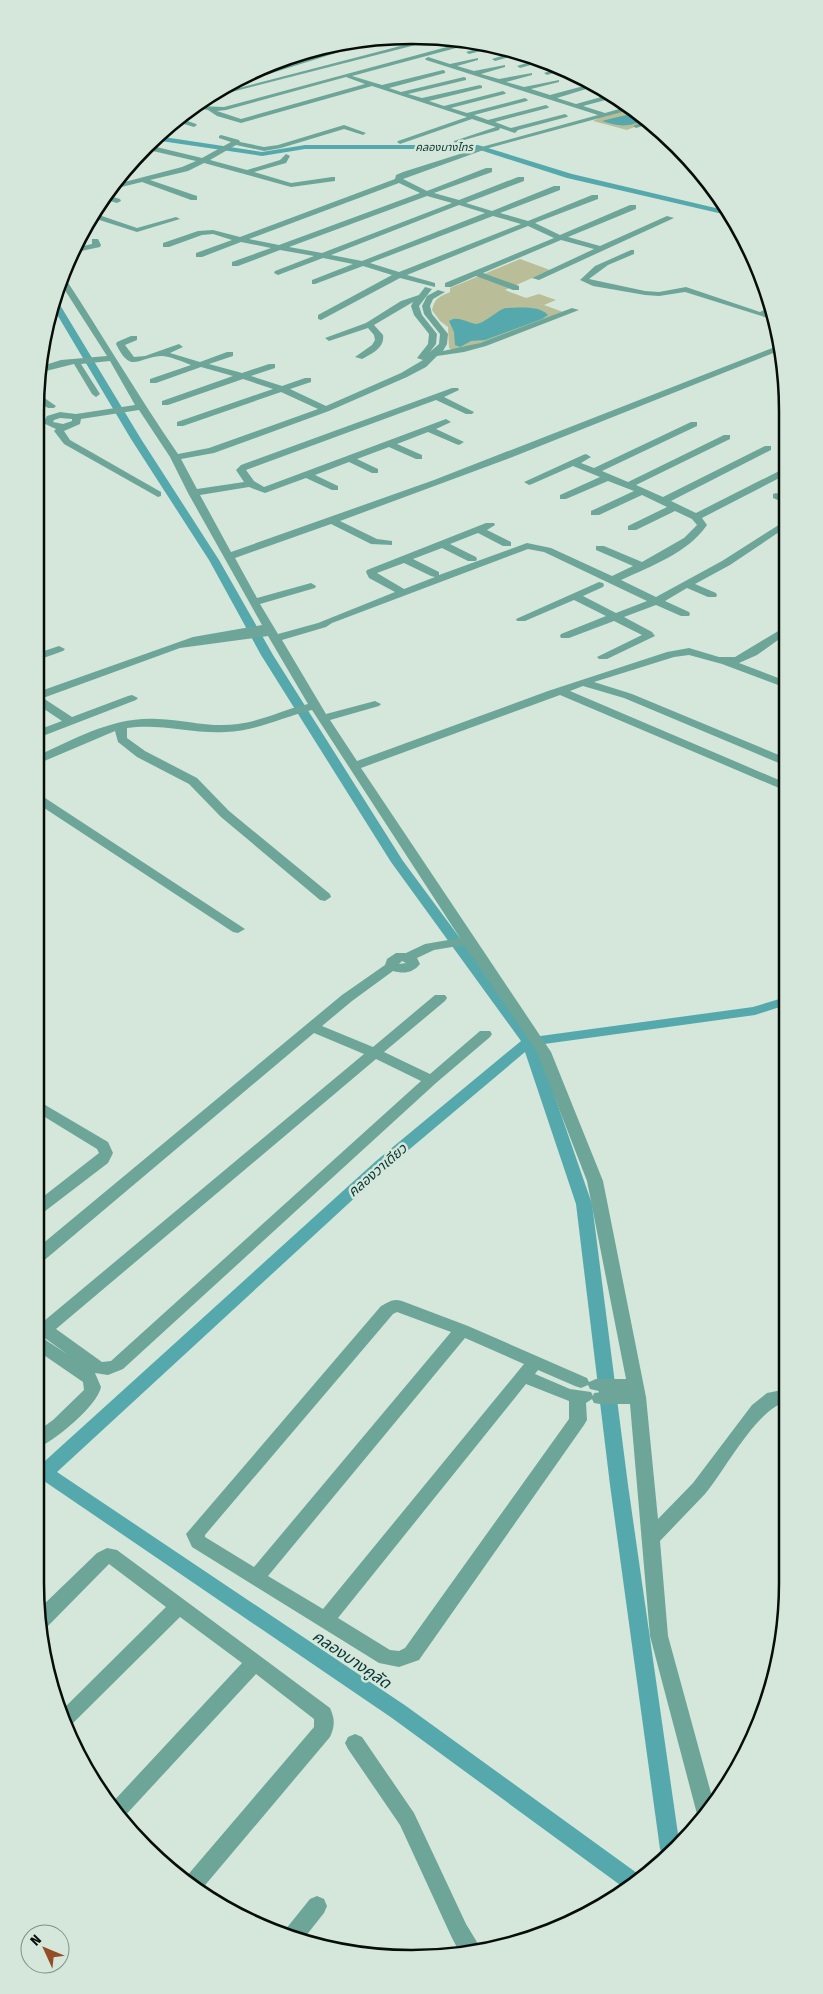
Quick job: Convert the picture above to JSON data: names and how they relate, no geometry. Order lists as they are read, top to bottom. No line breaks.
{"water":["คลองบางไทร","คลองวาเดียว","คลองบางคูลัด"],"north":"top left"}
